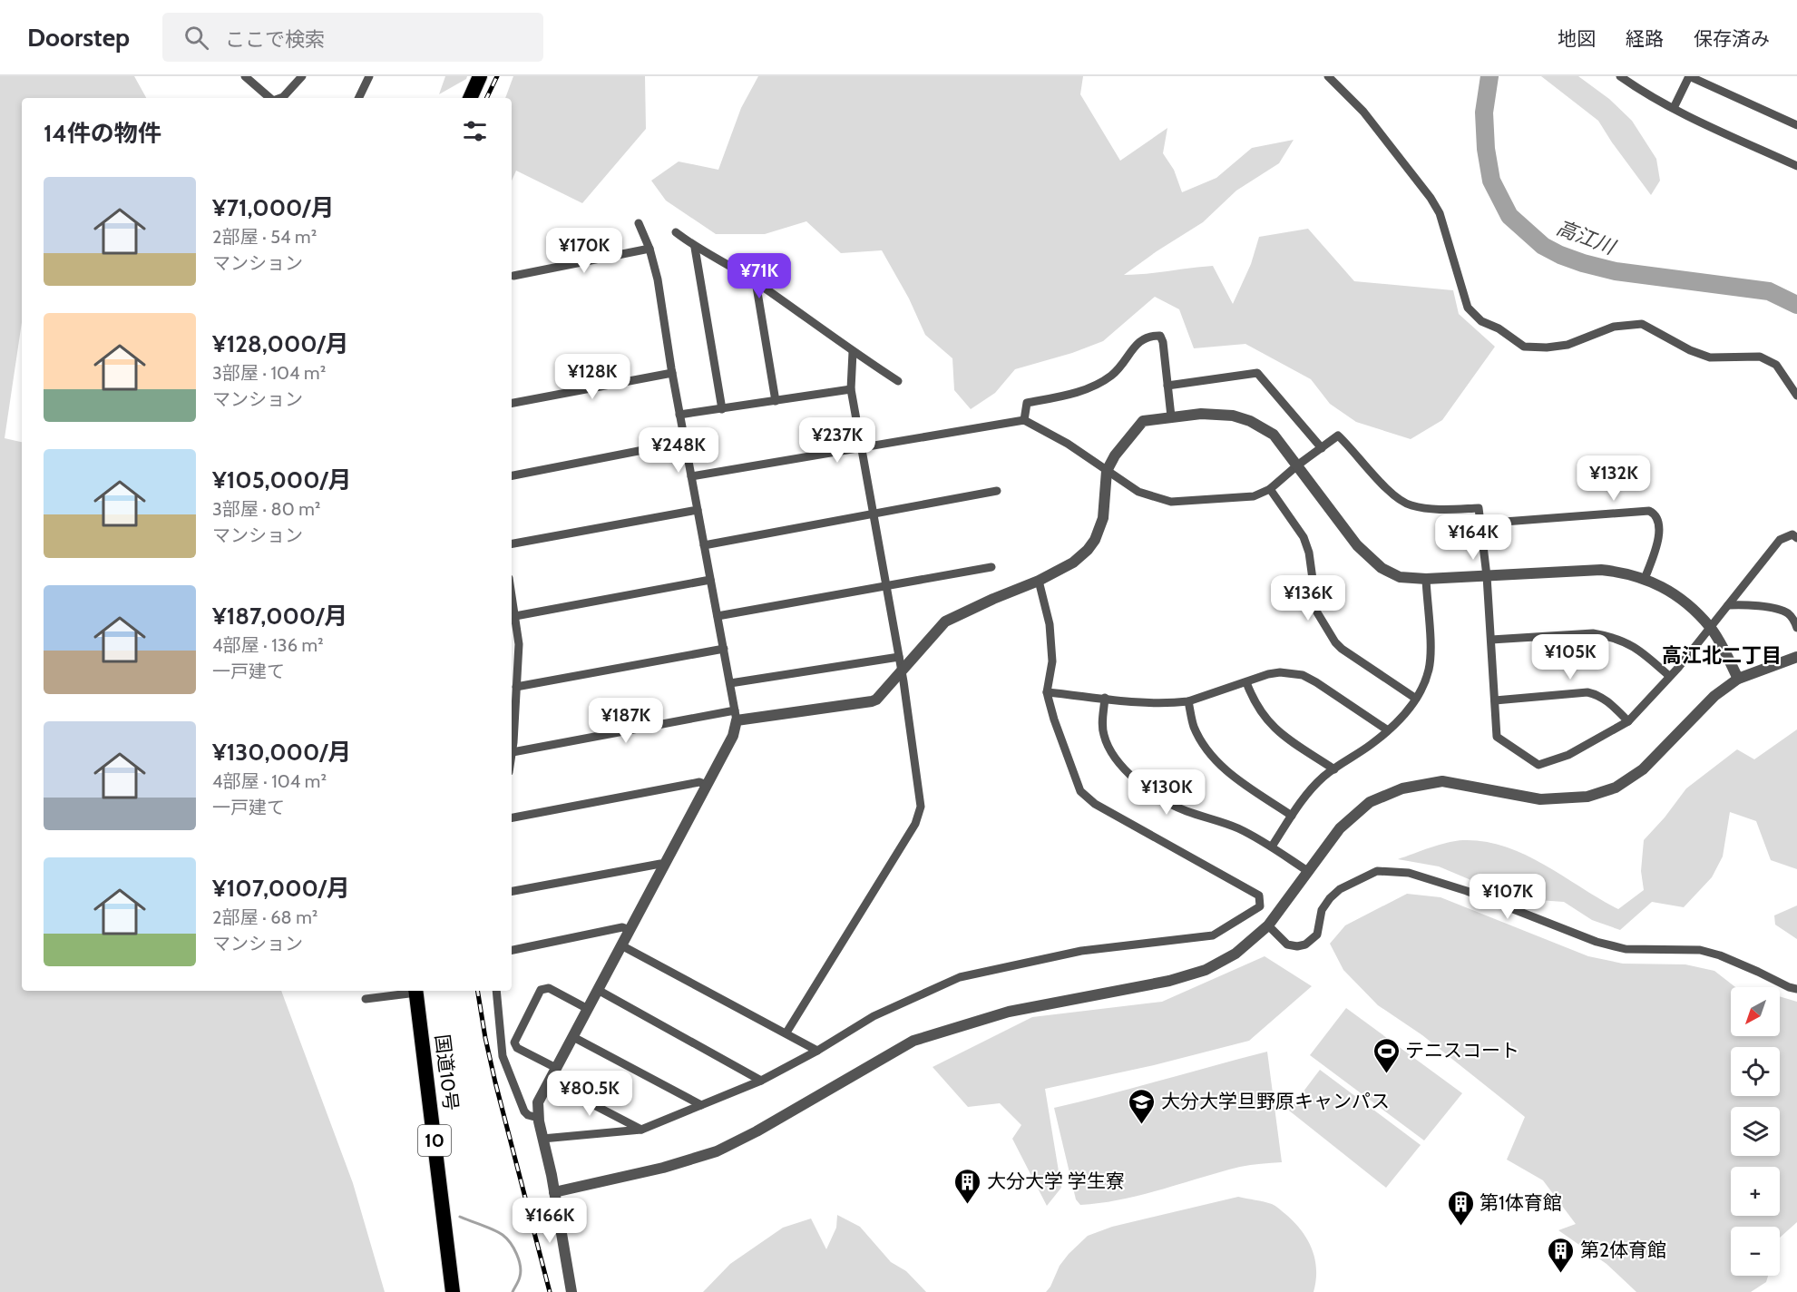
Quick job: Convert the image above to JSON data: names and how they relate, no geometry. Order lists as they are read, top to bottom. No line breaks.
{"streets":{"highway":["国道10号","10"]},"districts":["高江北二丁目"],"water":["高江川"],"places":{"sports":["テニスコート"],"school or university":["大分大学旦野原キャンパス"],"building":["大分大学 学生寮","第1体育館","第2体育館"]},"north":"bottom left","page":{"header":"Doorstep","search":"ここで検索","nav":["地図","経路","保存済み"],"heading":"14件の物件","list":[{"name":"¥71,000/月","note":"2部屋 · 54 m² · マンション"},{"name":"¥128,000/月","note":"3部屋 · 104 m² · マンション"},{"name":"¥105,000/月","note":"3部屋 · 80 m² · マンション"},{"name":"¥187,000/月","note":"4部屋 · 136 m² · 一戸建て"},{"name":"¥130,000/月","note":"4部屋 · 104 m² · 一戸建て"},{"name":"¥107,000/月","note":"2部屋 · 68 m² · マンション"}],"price":["¥170K","¥71K","¥128K","¥237K","¥248K","¥132K","¥164K","¥136K","¥105K","¥187K","¥130K","¥107K","¥80.5K","¥166K"],"map_buttons":["+","−"]}}
